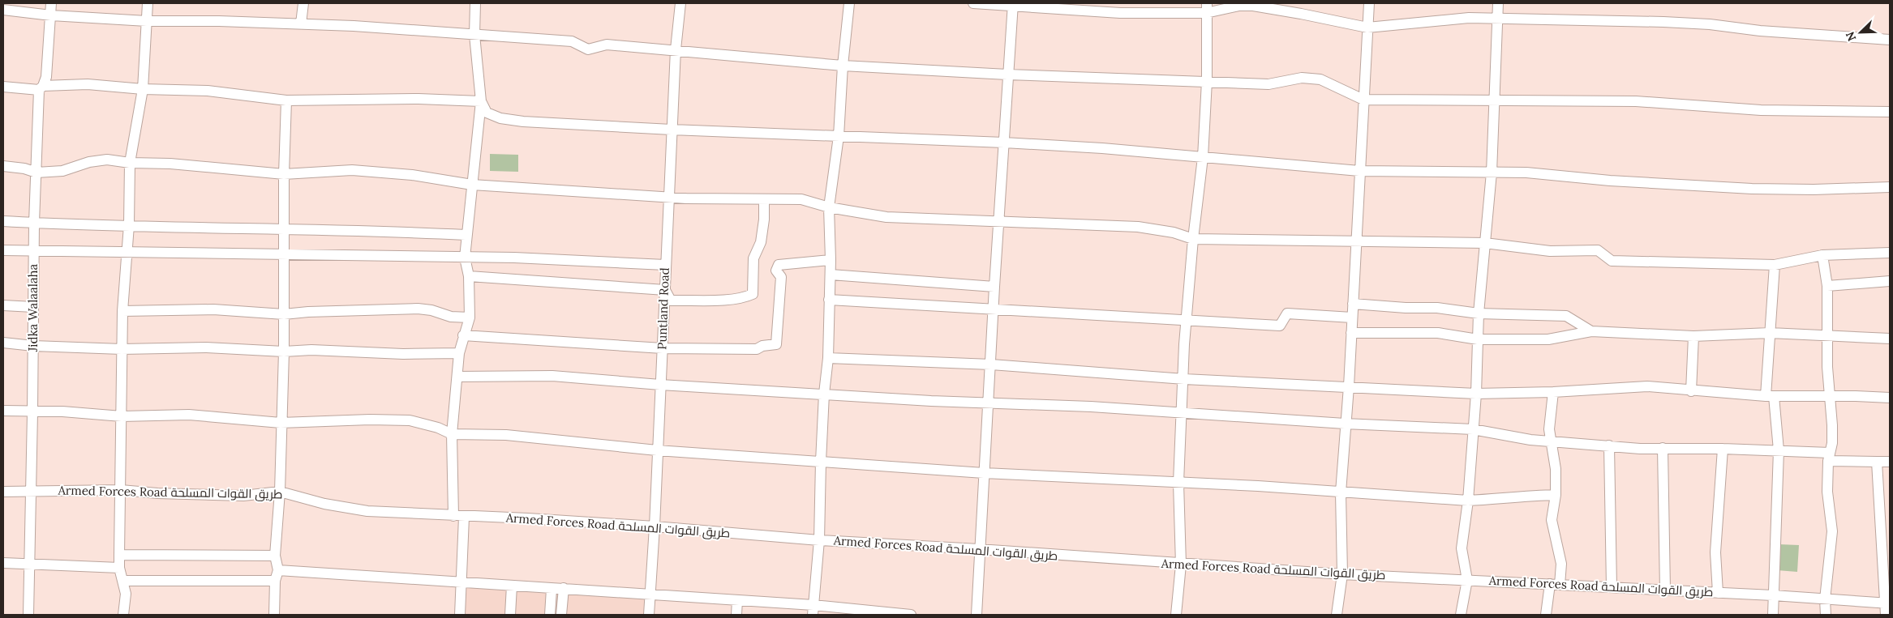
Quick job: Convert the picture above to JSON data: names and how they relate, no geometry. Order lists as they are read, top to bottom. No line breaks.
{"streets":{"street":["Jidka Walaalaha","Puntland Road","Armed Forces Road طريق القوات المسلحة"]},"crossings":[["Jidka Walaalaha","Armed Forces Road طريق القوات المسلحة"],["Puntland Road","Armed Forces Road طريق القوات المسلحة"]],"north":"bottom left"}
